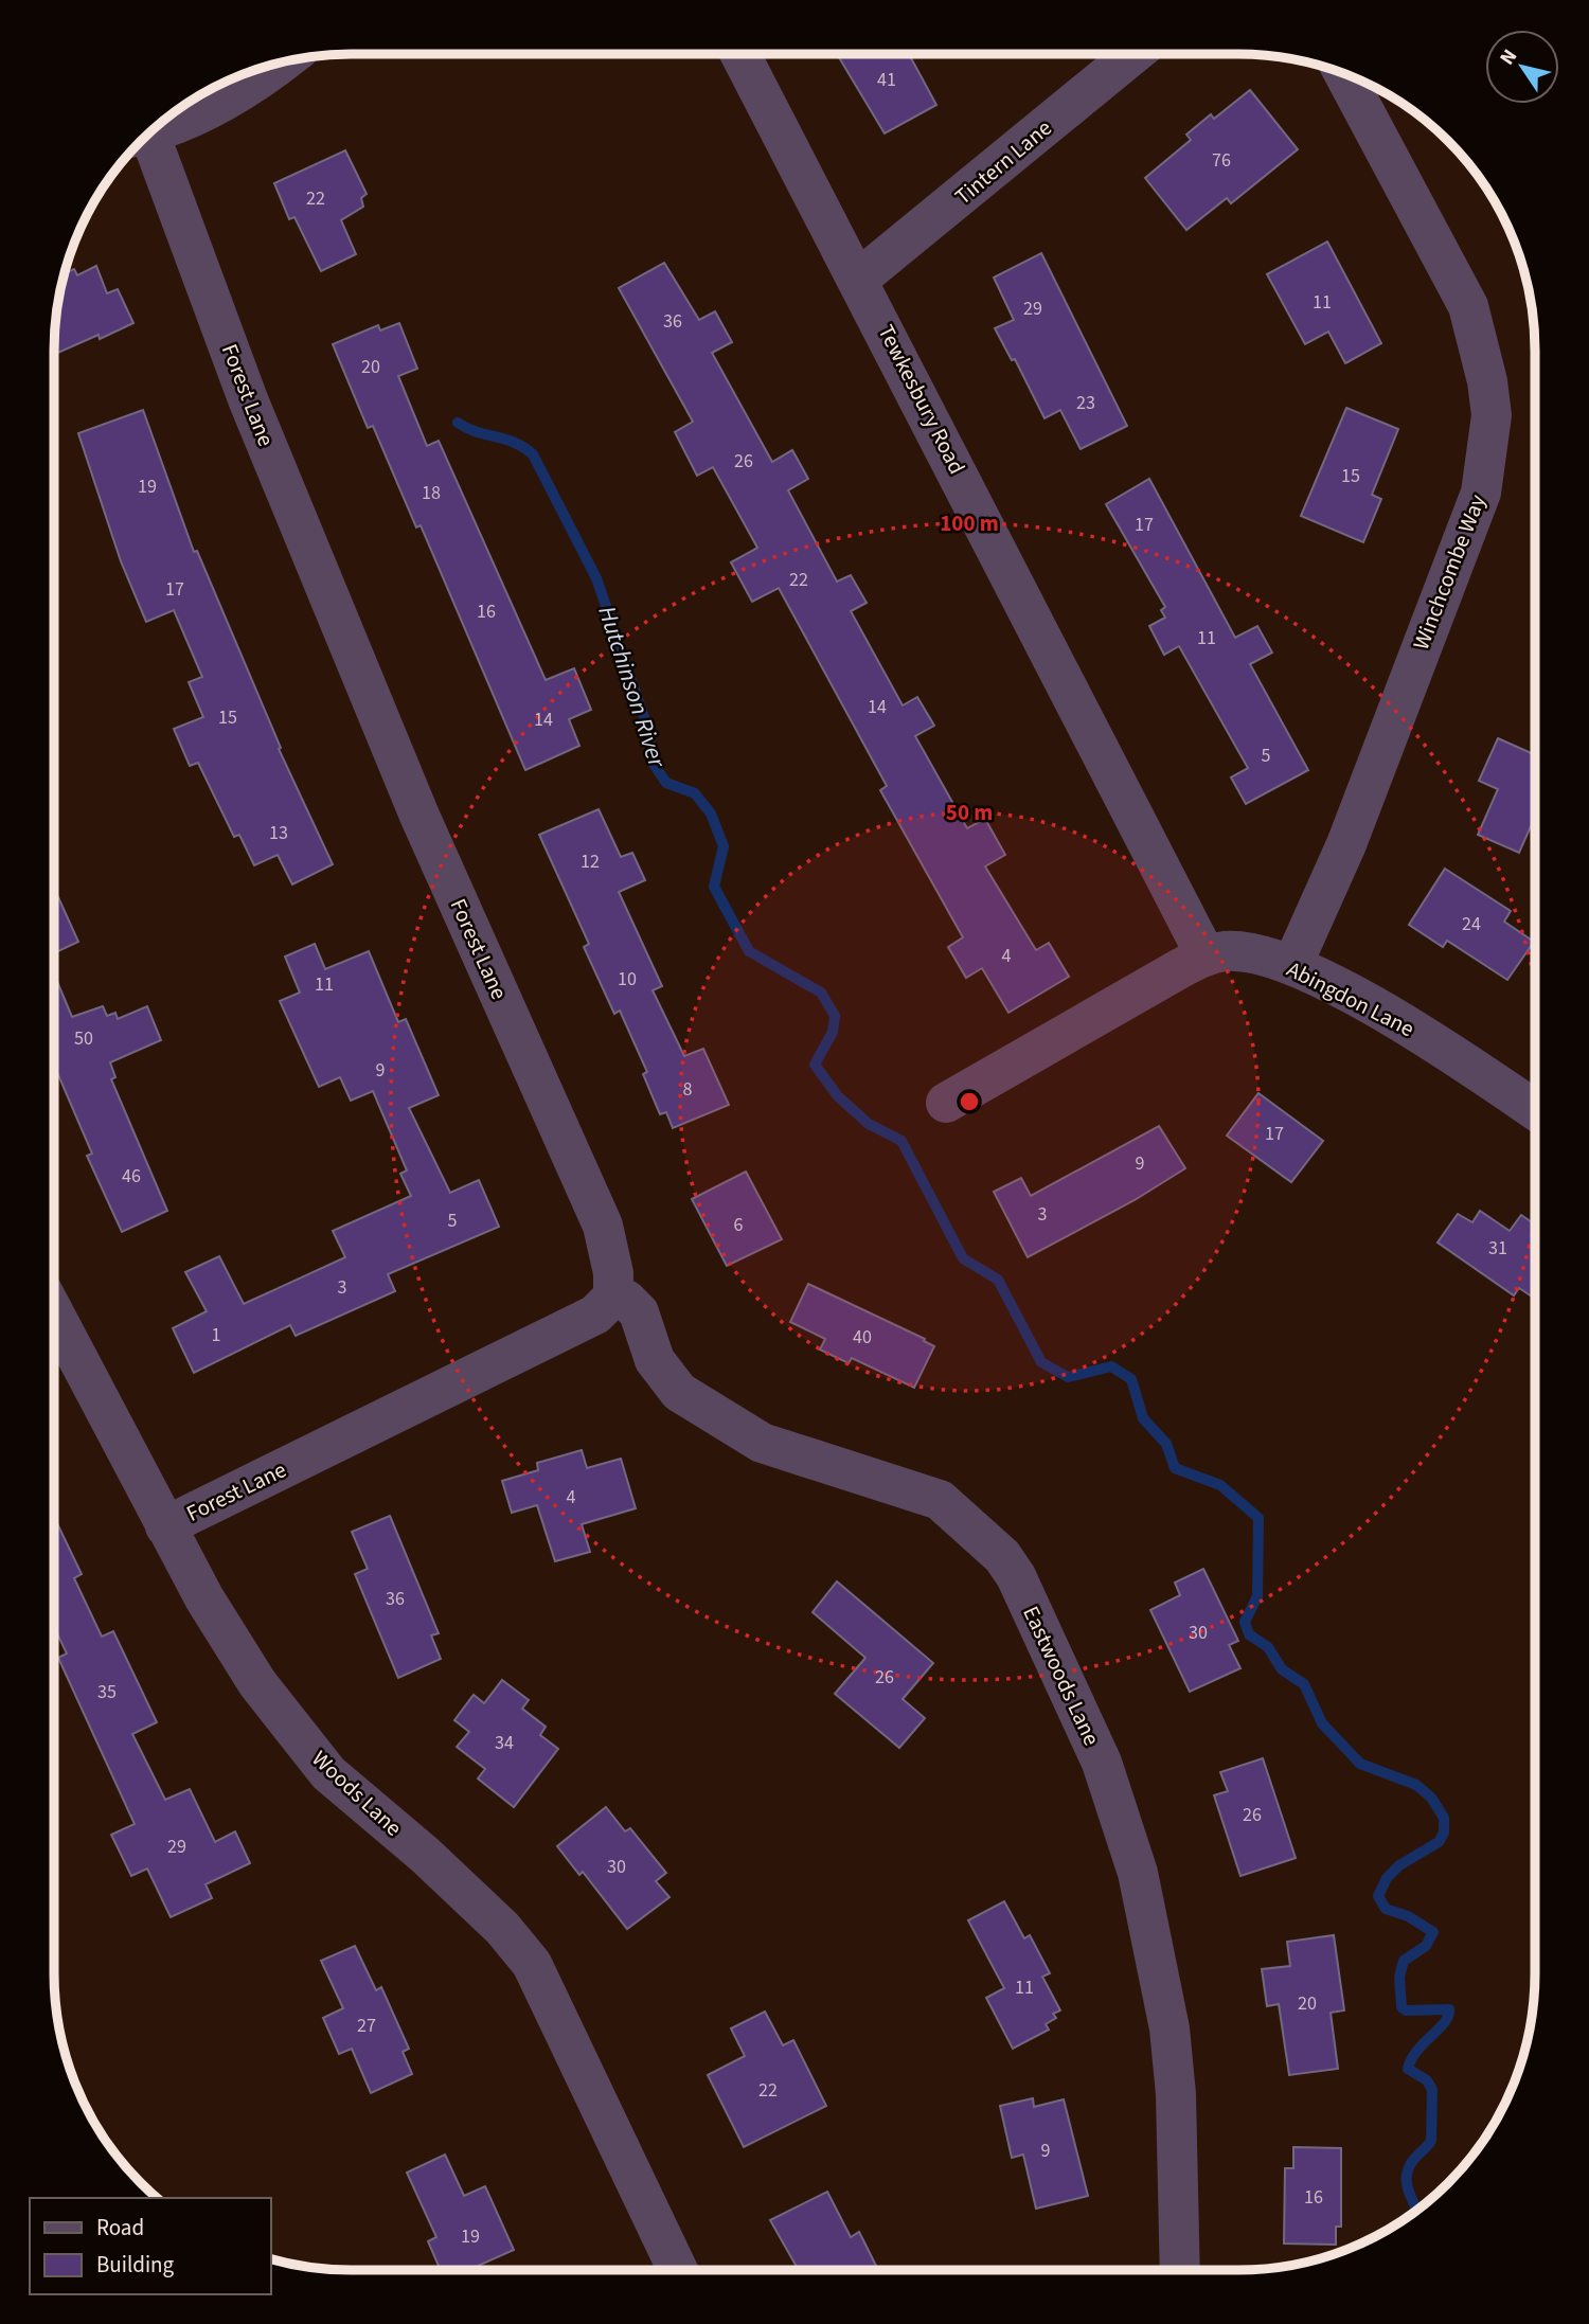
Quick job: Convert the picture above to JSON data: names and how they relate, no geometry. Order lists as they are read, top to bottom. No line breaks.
{"streets":{"street":["Tintern Lane","Forest Lane","Tewkesbury Road","Winchcombe Way","Abingdon Lane","Eastwoods Lane","Woods Lane"]},"crossings":[["Tintern Lane","Tewkesbury Road"],["Forest Lane","Eastwoods Lane"],["Forest Lane","Woods Lane"],["Tewkesbury Road","Abingdon Lane"],["Winchcombe Way","Abingdon Lane"]],"water":["Hutchinson River"],"house_numbers":["41","76","22","11","29","36","20","23","26","15","19","18","17","22","17","16","11","14","15","14","5","13","12","24","4","10","11","50","9","8","17","9","46","3","5","6","31","3","1","40","4","36","30","26","35","34","26","29","30","11","20","27","22","9","16","19"],"legend":["Road","Building"],"north":"top left","rings":["100 m","50 m"]}
